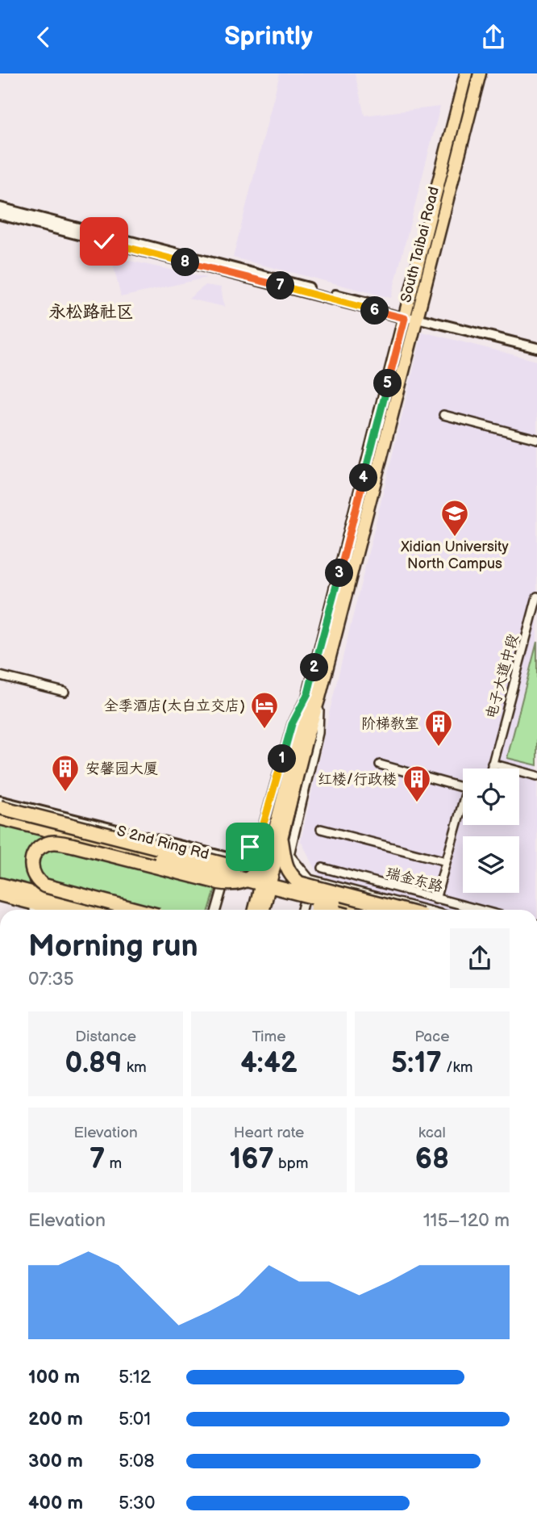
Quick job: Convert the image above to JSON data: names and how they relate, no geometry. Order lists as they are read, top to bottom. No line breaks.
{"streets":{"highway":["S 2nd Ring Rd"],"main road":["South Taibai Road"],"street":["电子大道中段","瑞金东路"]},"districts":["永松路社区"],"places":{"school or university":["Xidian University North Campus"],"hotel":["全季酒店(太白立交店)"],"building":["阶梯教室","安馨园大厦","红楼/行政楼"]},"page":{"header":"Sprintly","pins":["8","7","6","5","4","3","2","1"],"heading":["Morning run","07:35"],"stats":[["Distance","0.89 km"],["Time","4:42"],["Pace","5:17 /km"],["Elevation","7 m"],["Heart rate","167 bpm"],["kcal","68"]],"chart":["Elevation","115–120 m"],"list":[{"name":"100 m","note":"5:12"},{"name":"200 m","note":"5:01"},{"name":"300 m","note":"5:08"},{"name":"400 m","note":"5:30"}]}}
